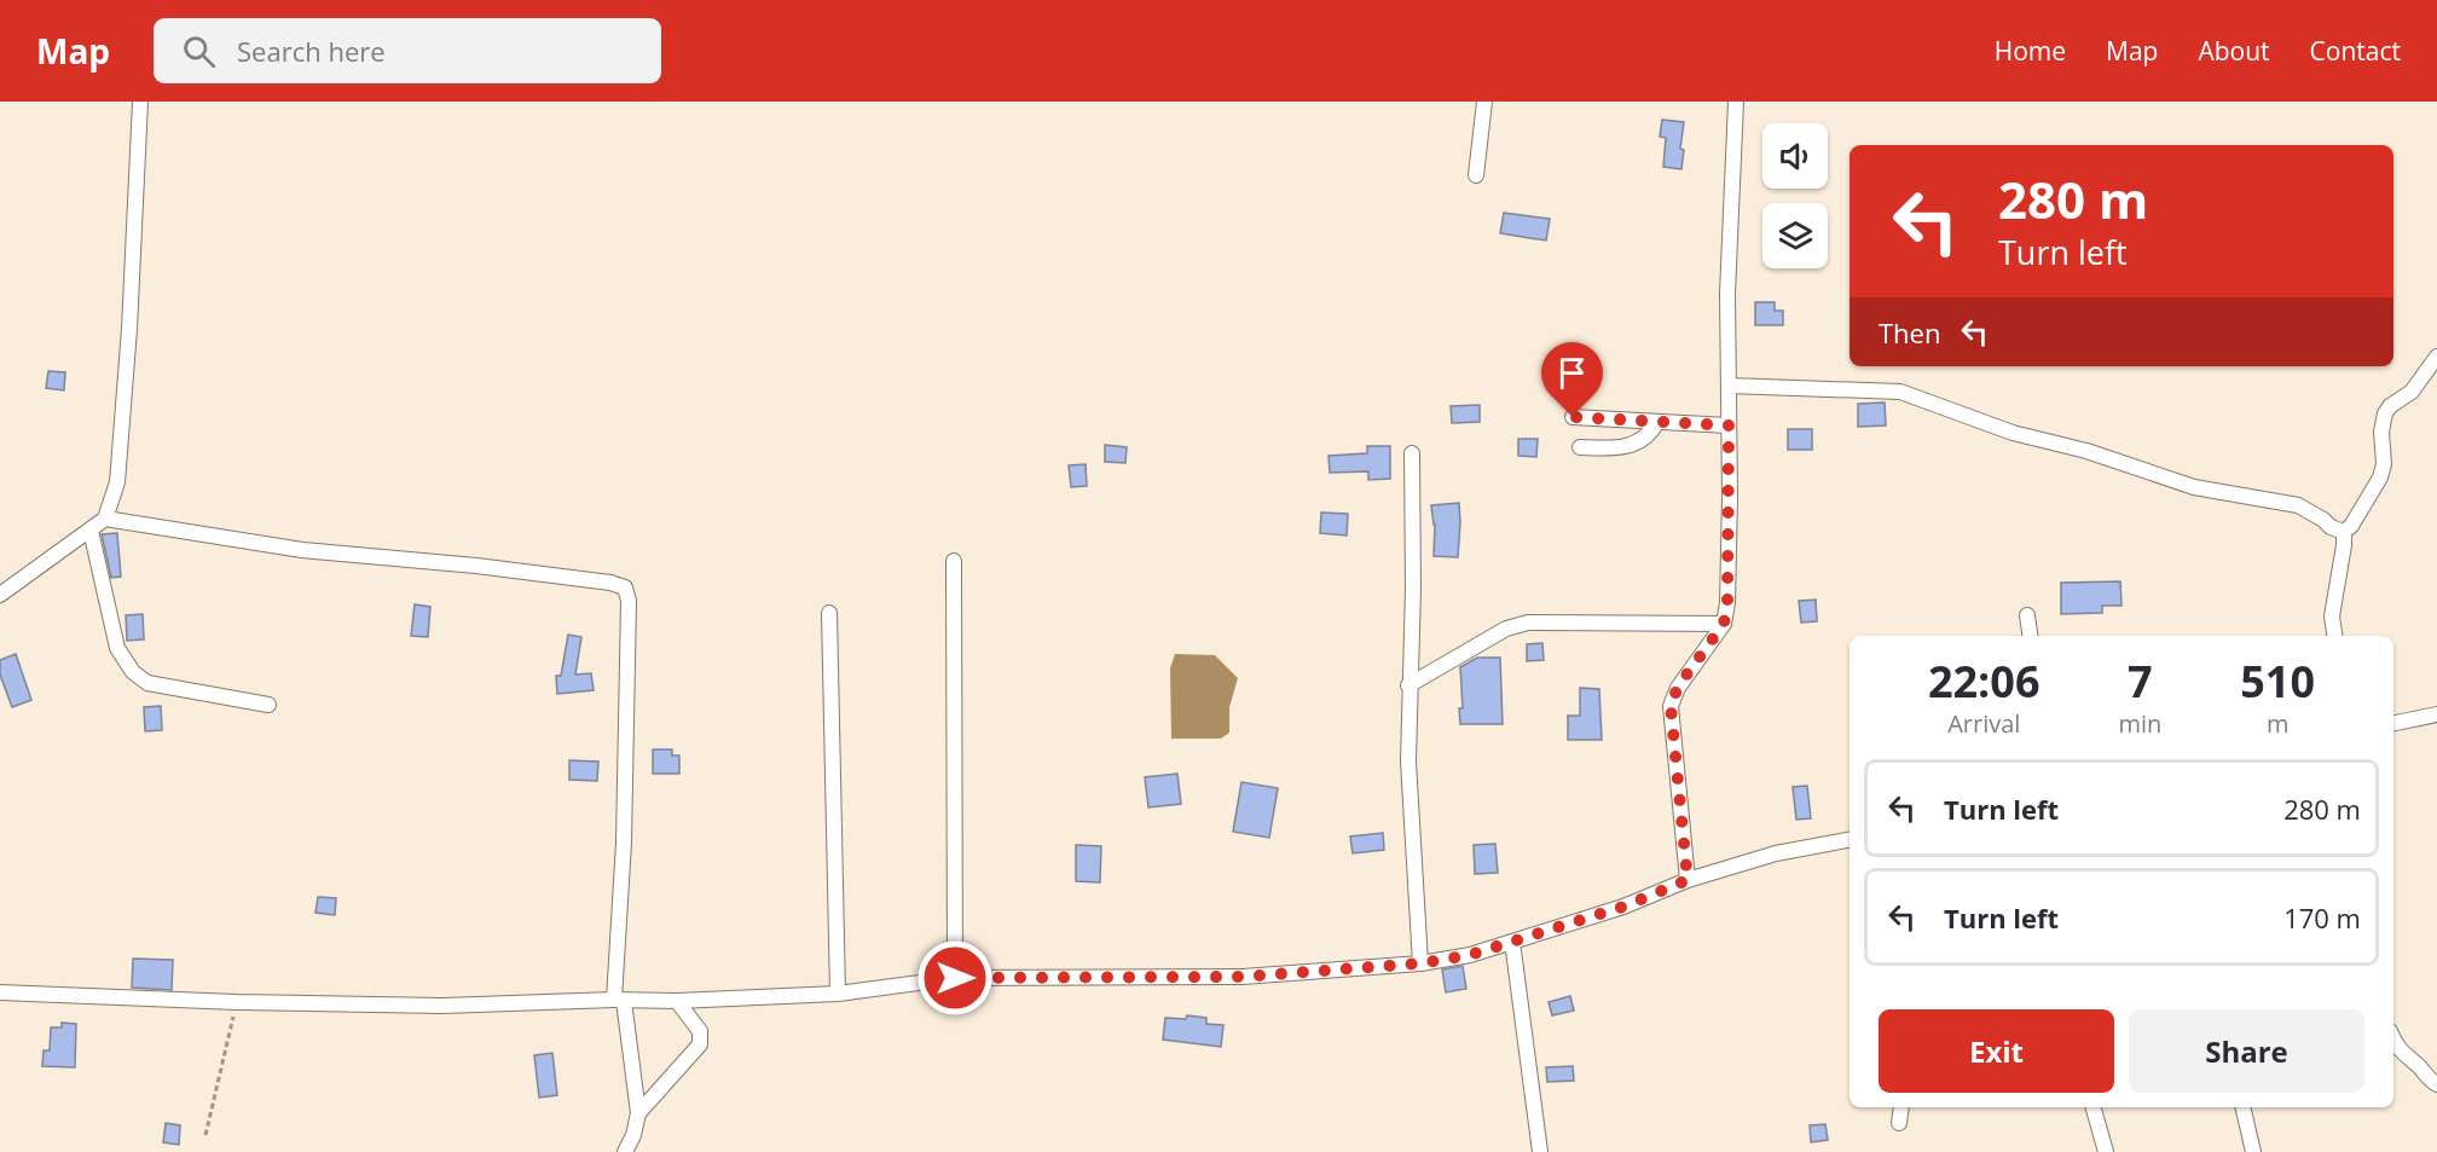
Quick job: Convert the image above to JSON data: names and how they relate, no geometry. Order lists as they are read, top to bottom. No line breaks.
{"page":{"header":"Map","search":"Search here","nav":["Home","Map","About","Contact"],"turn":["280 m","Turn left"],"then":"Then","eta":["22:06","Arrival","7","min","510","m"],"list":[{"name":"Turn left","value":"280 m"},{"name":"Turn left","value":"170 m"}],"buttons":["Exit","Share"]}}
